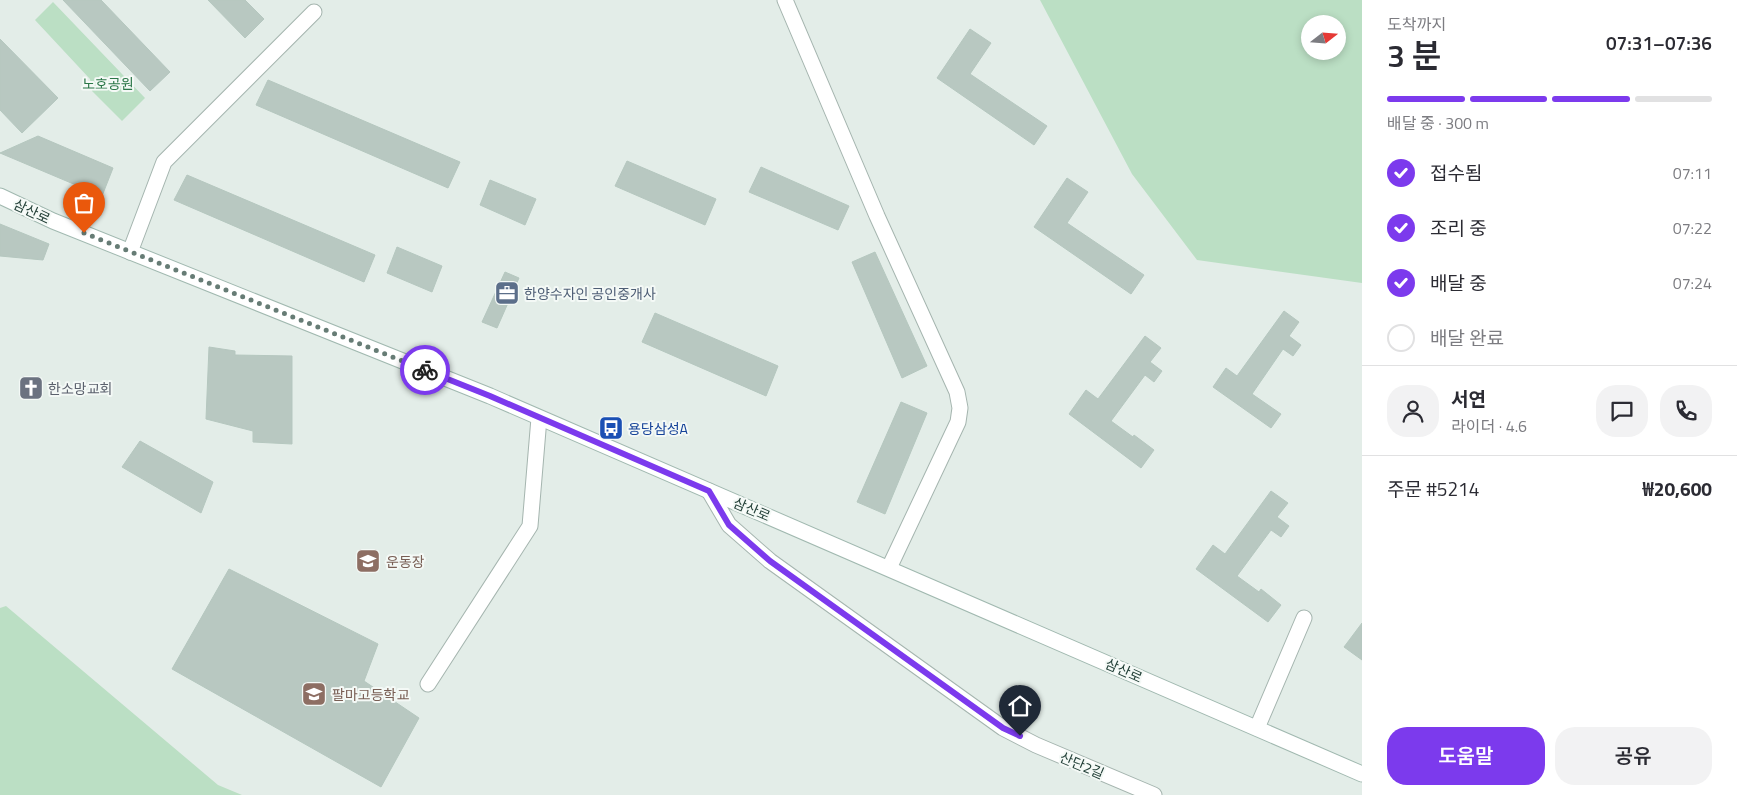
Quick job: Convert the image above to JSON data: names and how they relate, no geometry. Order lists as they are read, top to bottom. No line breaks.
{"streets":{"street":["삼산로","산단2길"]},"crossings":[["삼산로","산단2길"]],"parks":["노호공원"],"places":{"office":["한양수자인 공인중개사"],"church":["한소망교회"],"bus stop":["용당삼성A"],"school or university":["운동장","팔마고등학교"]},"north":"right","page":{"heading":["3 분","도착까지","07:31–07:36"],"panel":["서연","라이더 · 4.6","주문 #5214","₩20,600"],"bar":"배달 중 · 300 m","list":[["접수됨","07:11"],["조리 중","07:22"],["배달 중","07:24"],"배달 완료"],"buttons":["도움말","공유"]}}
